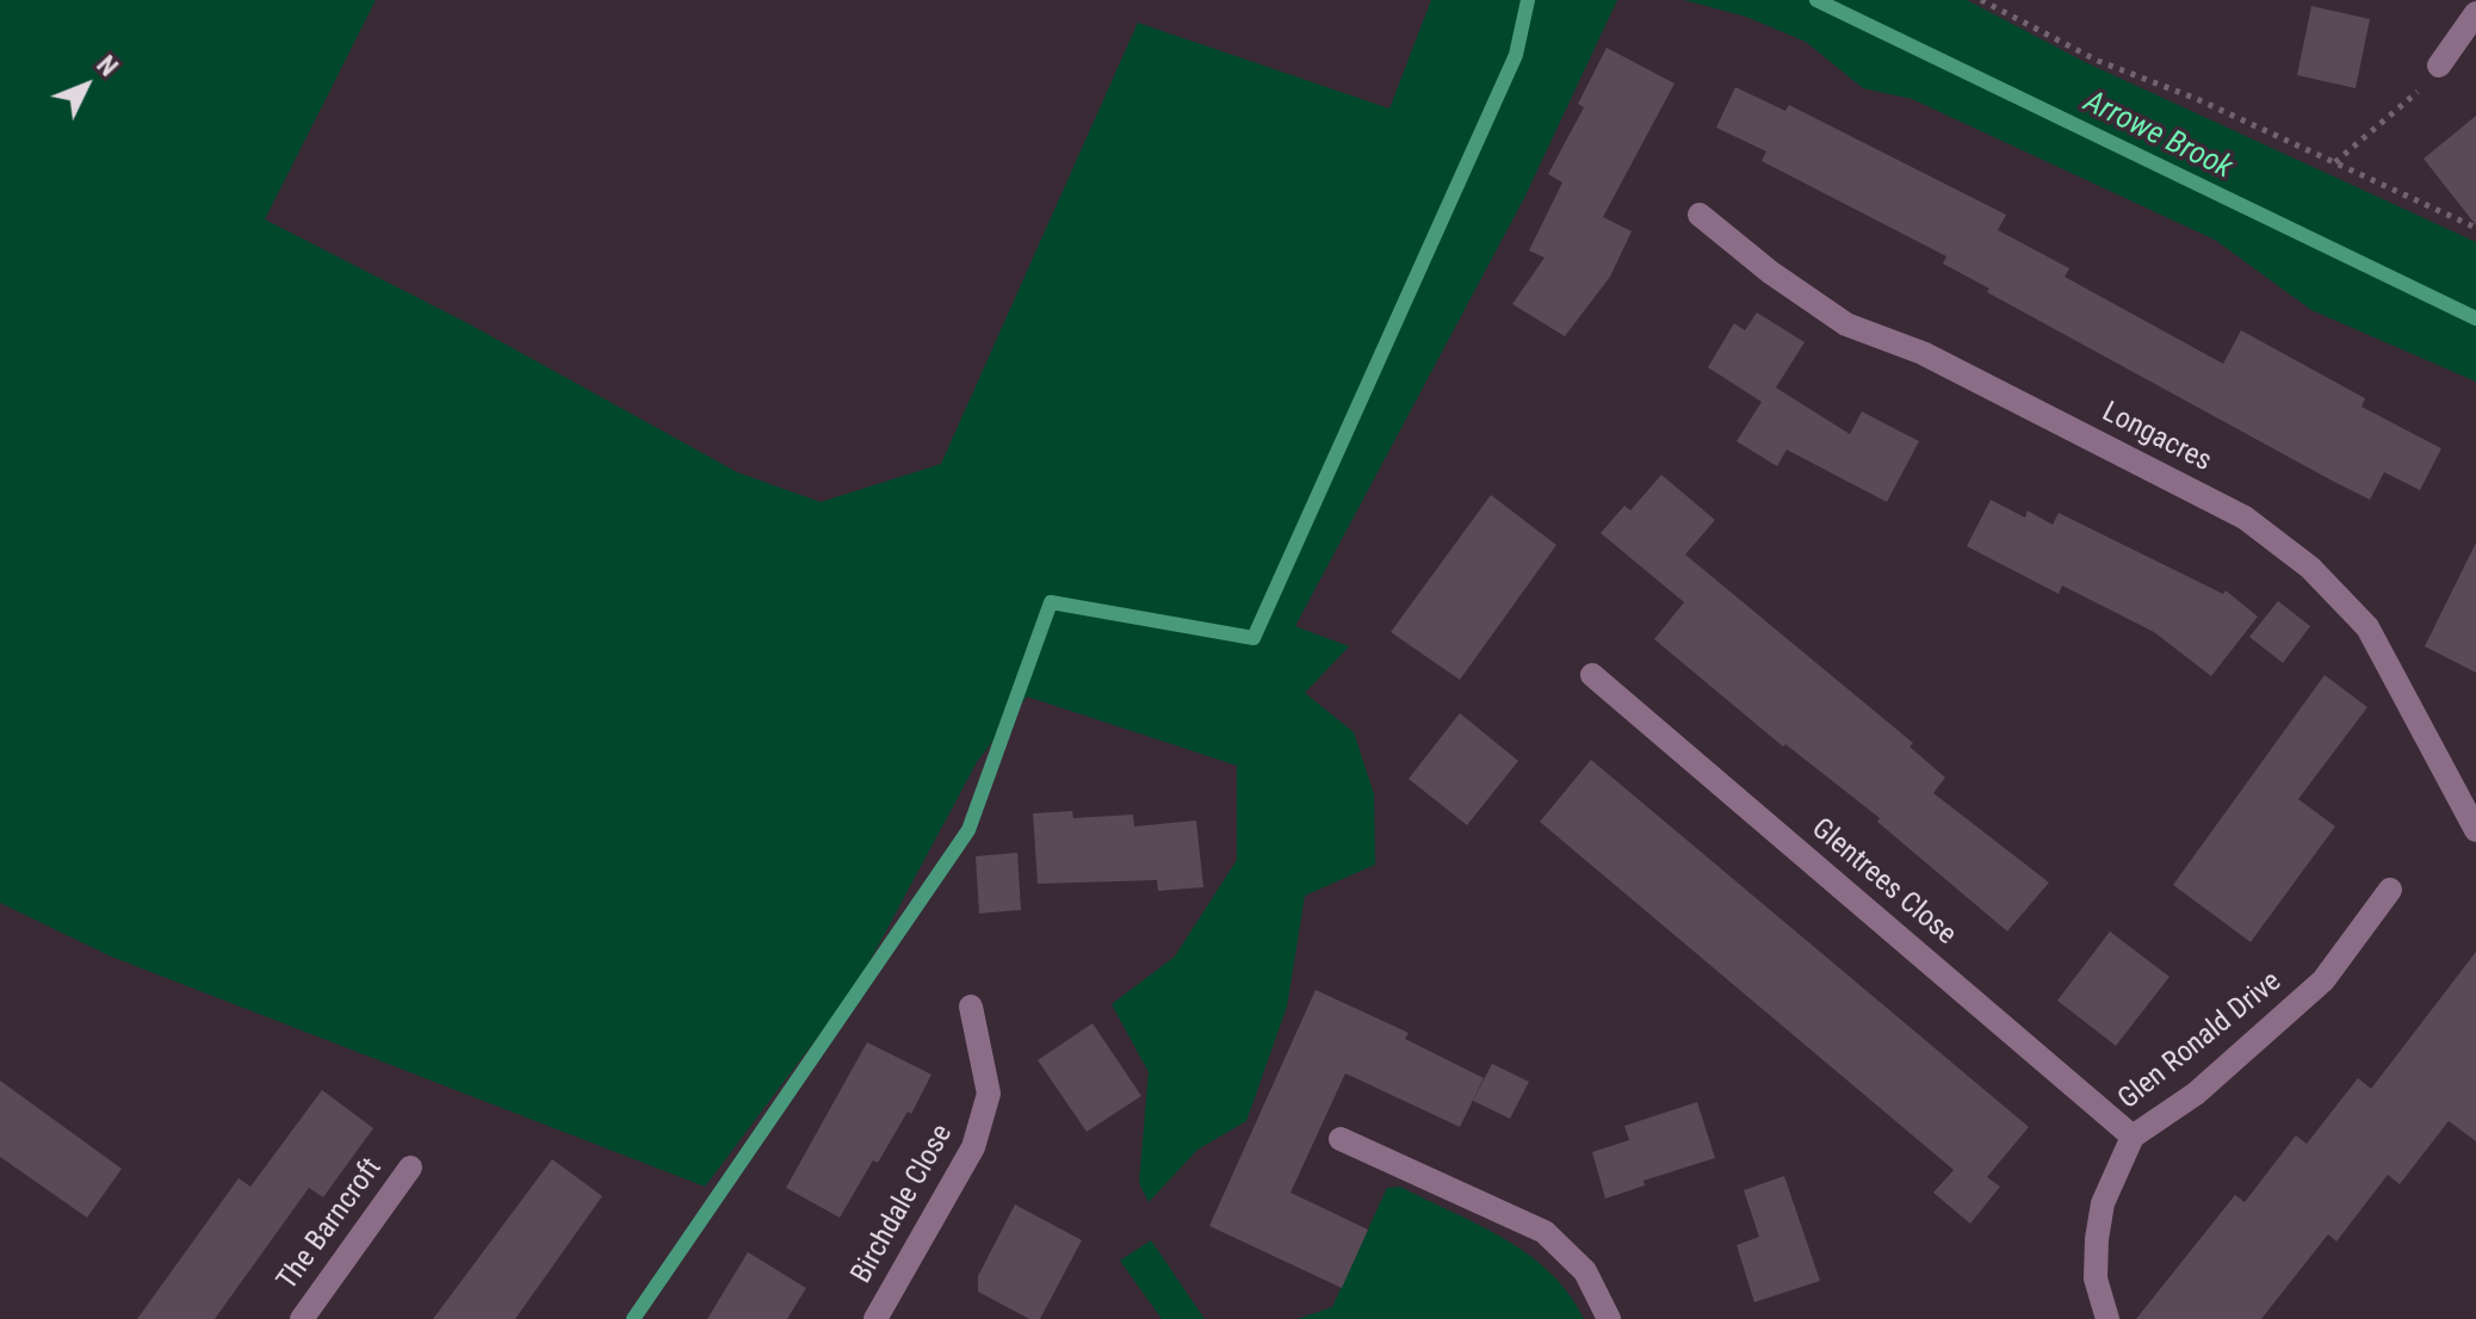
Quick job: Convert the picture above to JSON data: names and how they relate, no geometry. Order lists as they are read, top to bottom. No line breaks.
{"streets":{"street":["Longacres","Glentrees Close","Glen Ronald Drive","Birchdale Close","The Barncroft"]},"crossings":[["Glentrees Close","Glen Ronald Drive"]],"water":["Arrowe Brook"],"north":"top right"}
